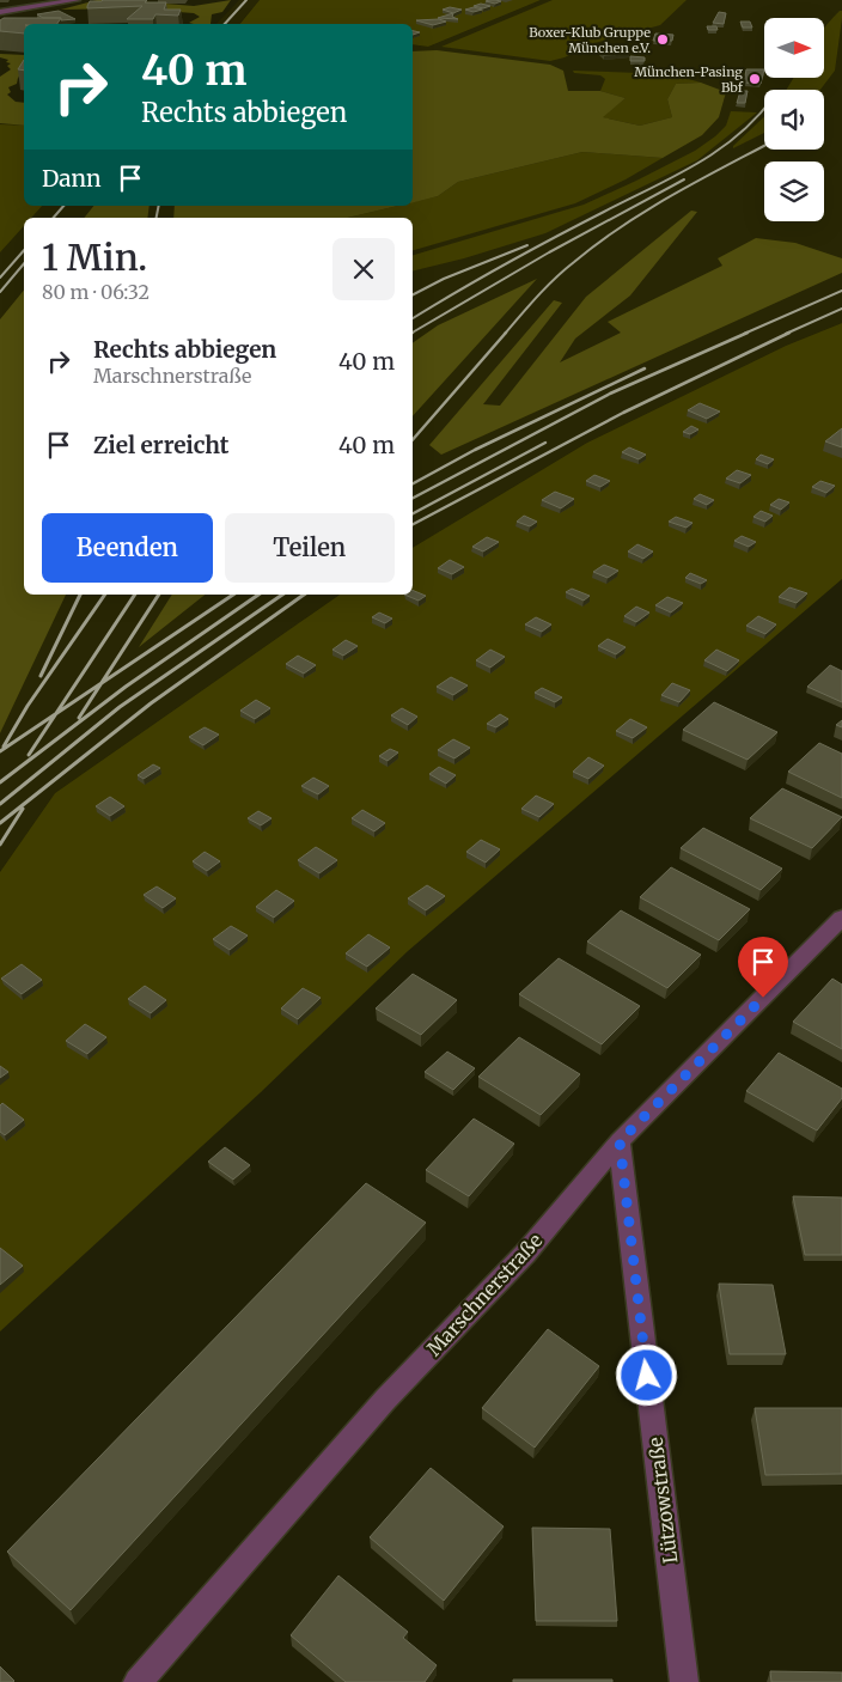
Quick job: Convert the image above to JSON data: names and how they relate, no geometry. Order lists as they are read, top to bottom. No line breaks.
{"streets":{"street":["Marschnerstraße","Lützowstraße"]},"crossings":[["Marschnerstraße","Lützowstraße"]],"places":["Boxer-Klub Gruppe München e.V.","München-Pasing Bbf"],"north":"right","page":{"turn":["40 m","Rechts abbiegen"],"then":"Dann","heading":["1 Min.","80 m · 06:32"],"list":[{"name":"Rechts abbiegen","note":"Marschnerstraße","value":"40 m"},{"name":"Ziel erreicht","value":"40 m"}],"buttons":["Beenden","Teilen"]}}
